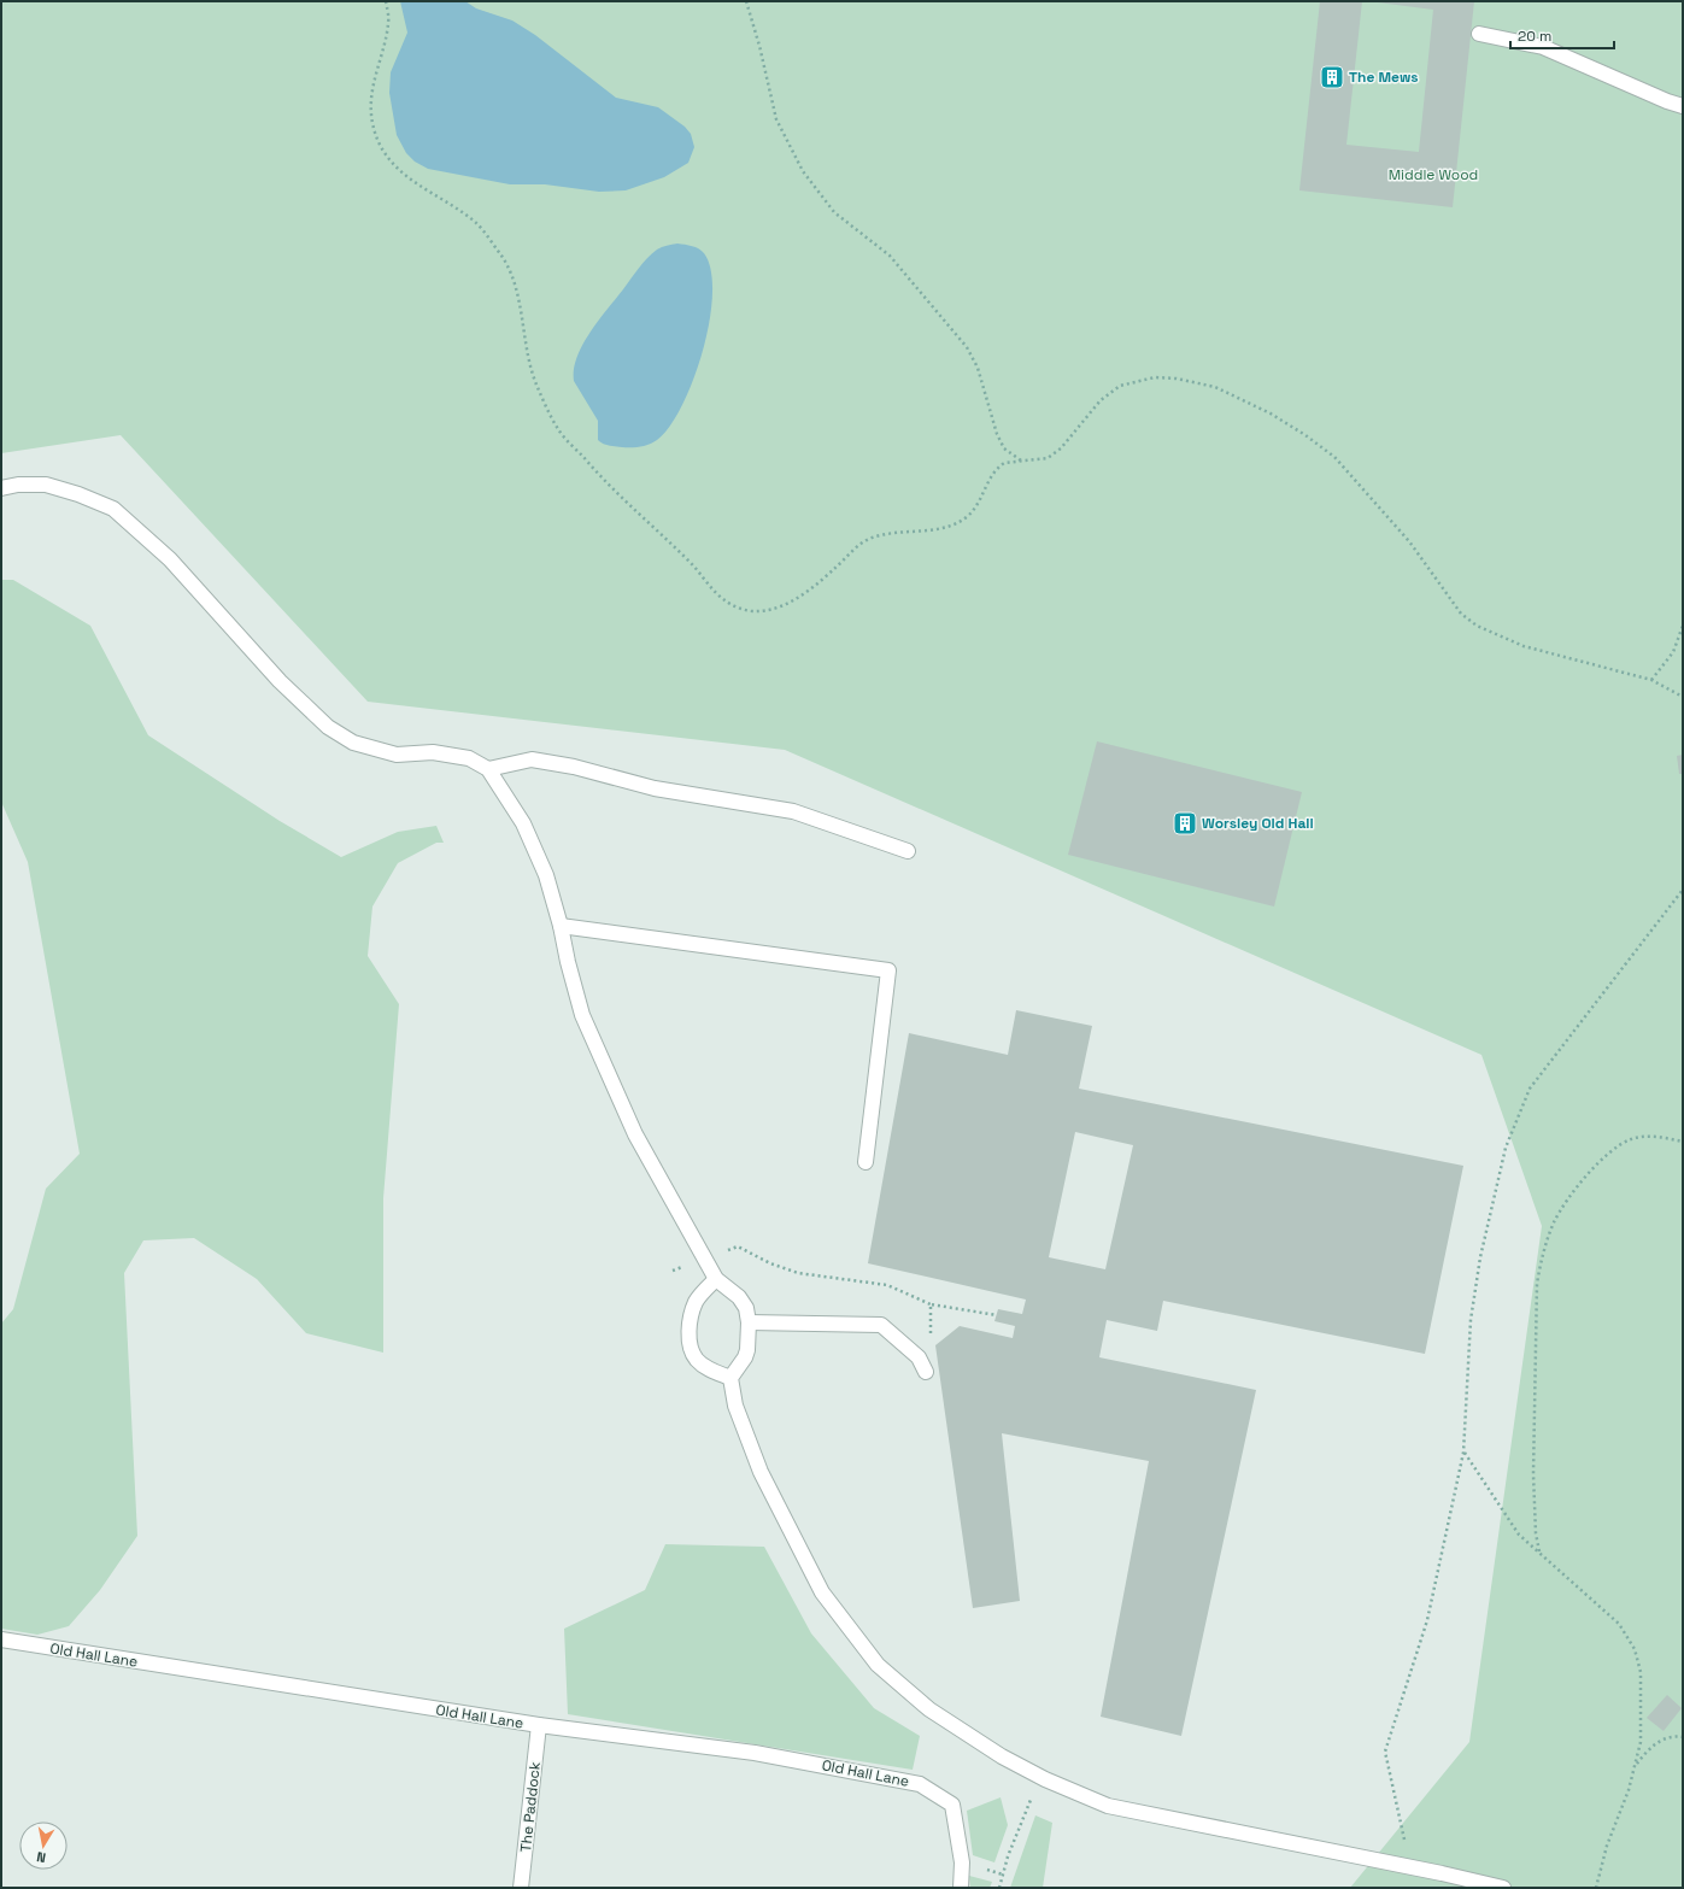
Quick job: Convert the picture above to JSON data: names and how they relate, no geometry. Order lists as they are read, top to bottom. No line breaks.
{"streets":{"street":["Old Hall Lane","The Paddock"]},"crossings":[["Old Hall Lane","The Paddock"]],"parks":["Middle Wood"],"places":{"building":["The Mews","Worsley Old Hall"]},"scale_bar":"20 m","north":"bottom"}
